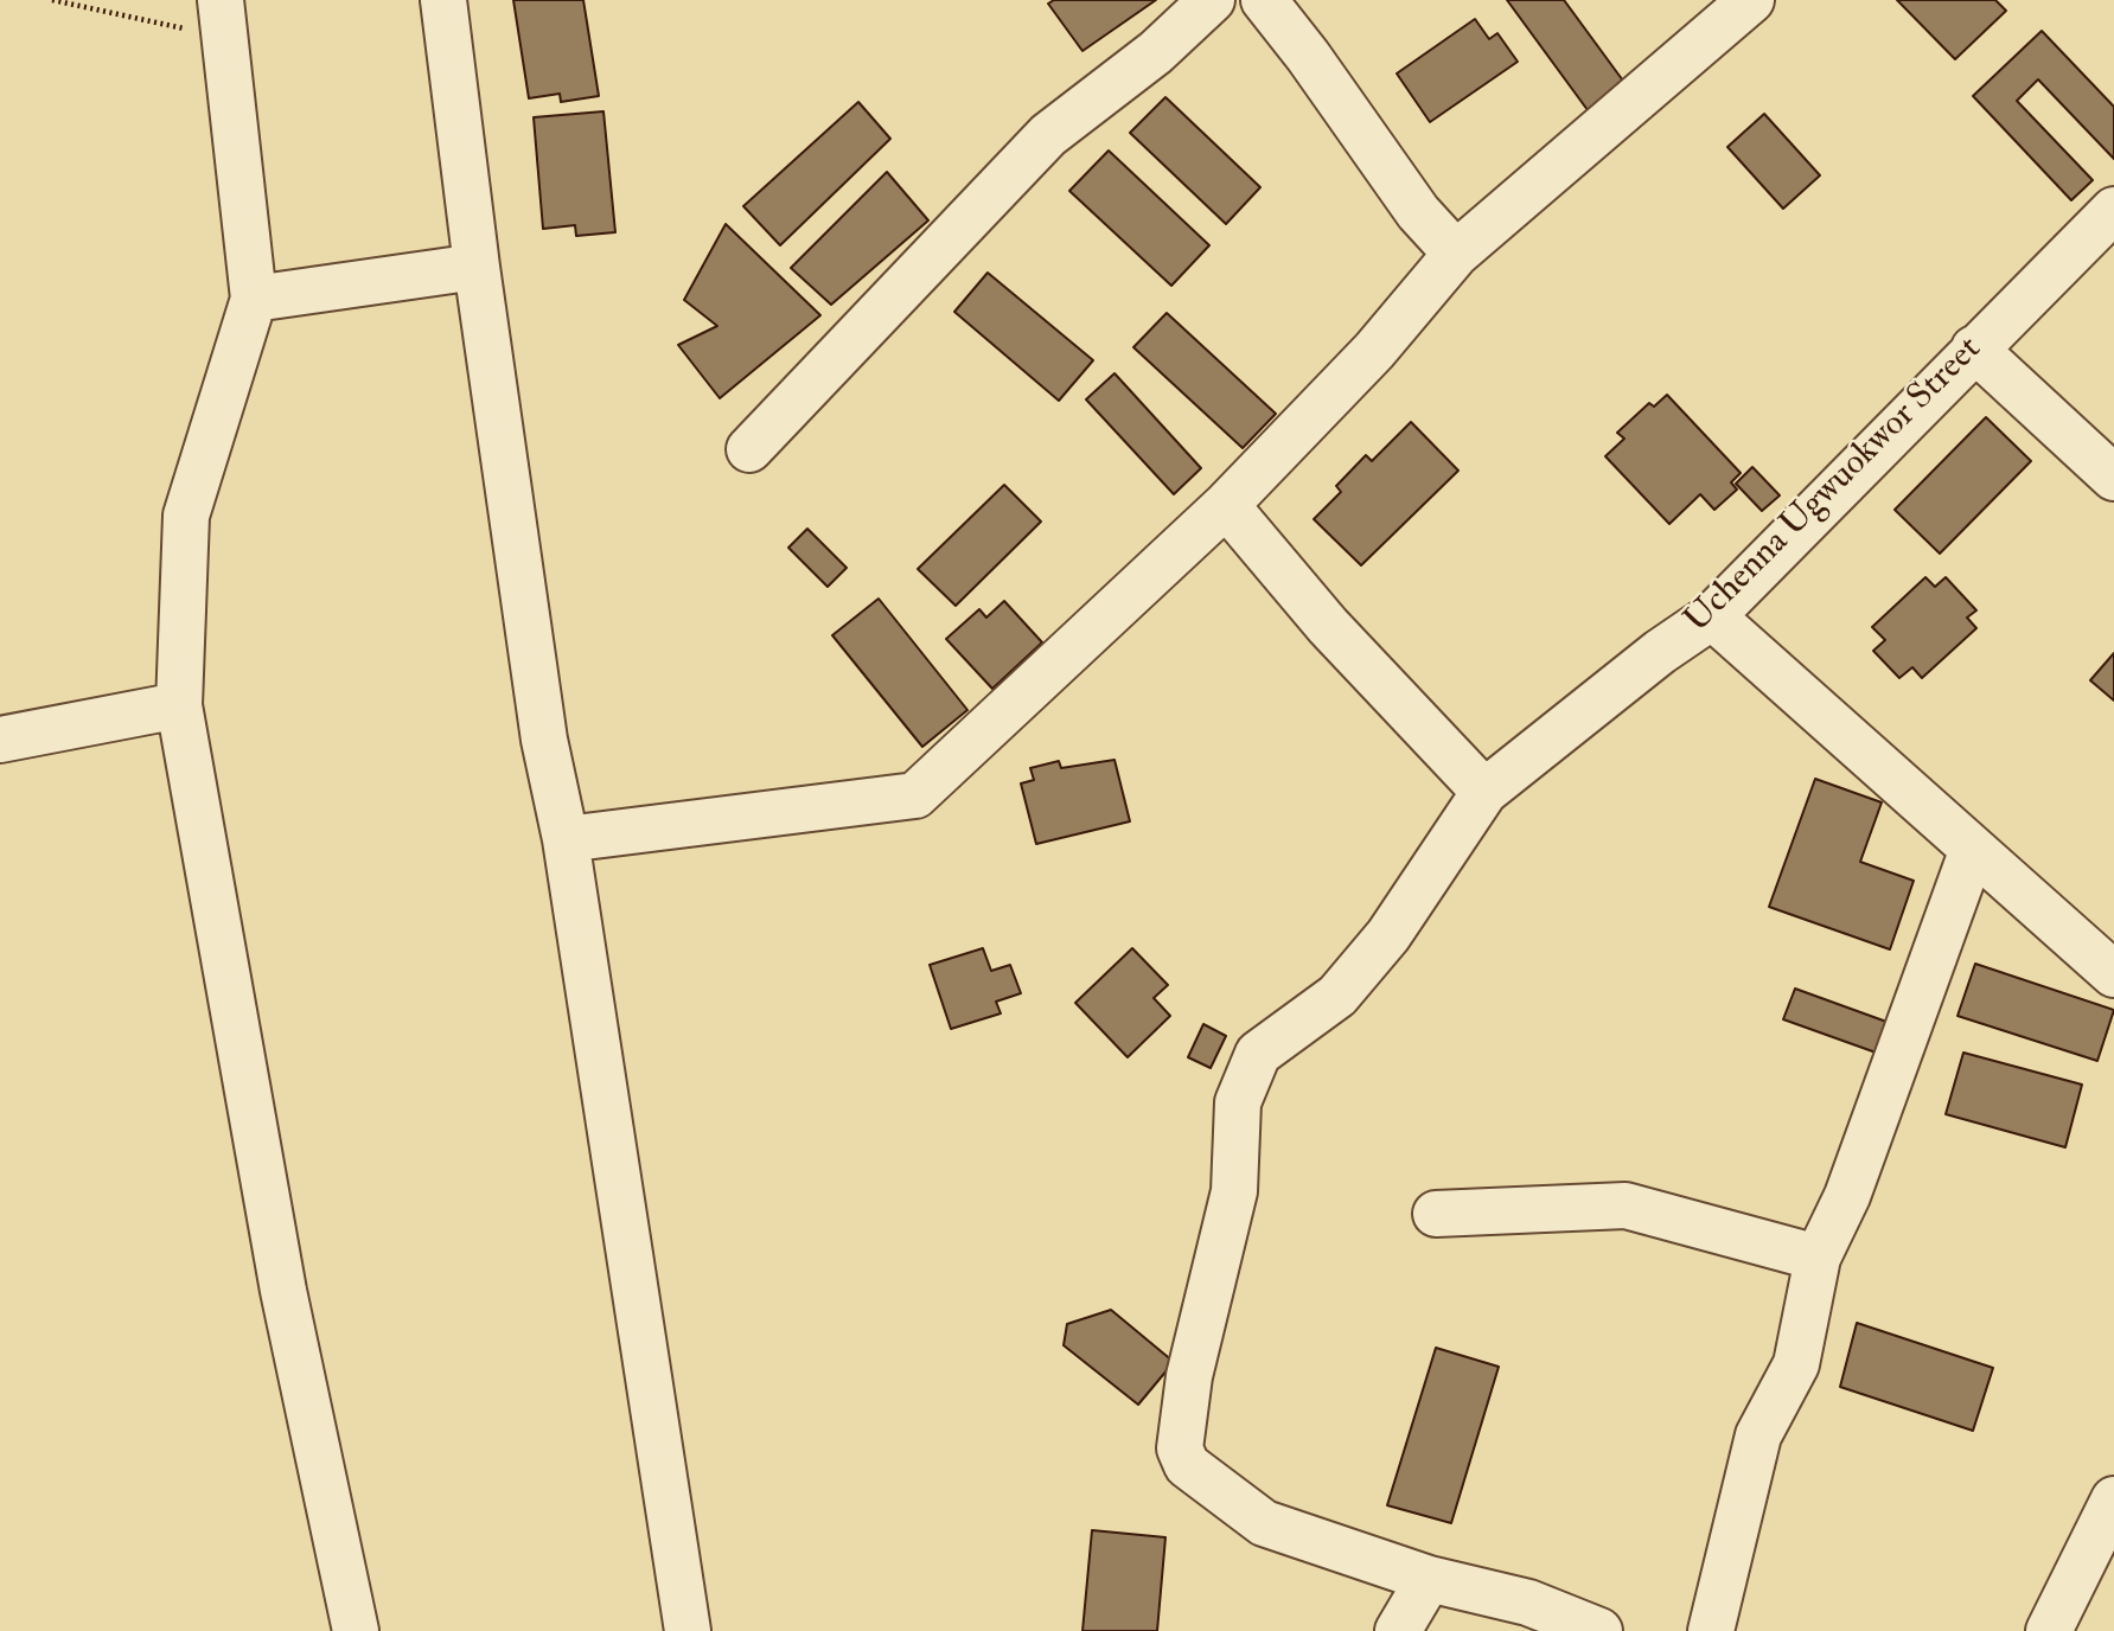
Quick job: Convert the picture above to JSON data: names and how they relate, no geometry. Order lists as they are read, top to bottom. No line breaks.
{"streets":{"street":["Uchenna Ugwuokwor Street"]}}
